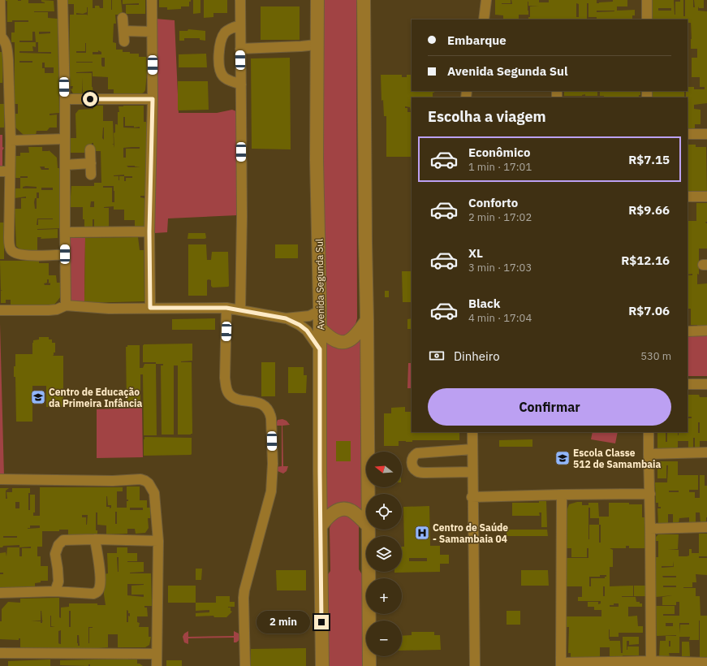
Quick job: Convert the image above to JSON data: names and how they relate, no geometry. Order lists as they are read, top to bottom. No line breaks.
{"streets":{"main road":["Avenida Segunda Sul"]},"places":{"school or university":["Centro de Educação da Primeira Infância","Escola Classe 512 de Samambaia"],"hospital":["Centro de Saúde - Samambaia 04"]},"north":"left","page":{"banner":["Embarque","Avenida Segunda Sul"],"heading":"Escolha a viagem","list":[{"name":"Econômico","note":"1 min · 17:01","value":"R$7.15"},{"name":"Conforto","note":"2 min · 17:02","value":"R$9.66"},{"name":"XL","note":"3 min · 17:03","value":"R$12.16"},{"name":"Black","note":"4 min · 17:04","value":"R$7.06"}],"pay":["Dinheiro","530 m"],"buttons":"Confirmar","map_buttons":["+","−"],"bubble":"2 min"}}
